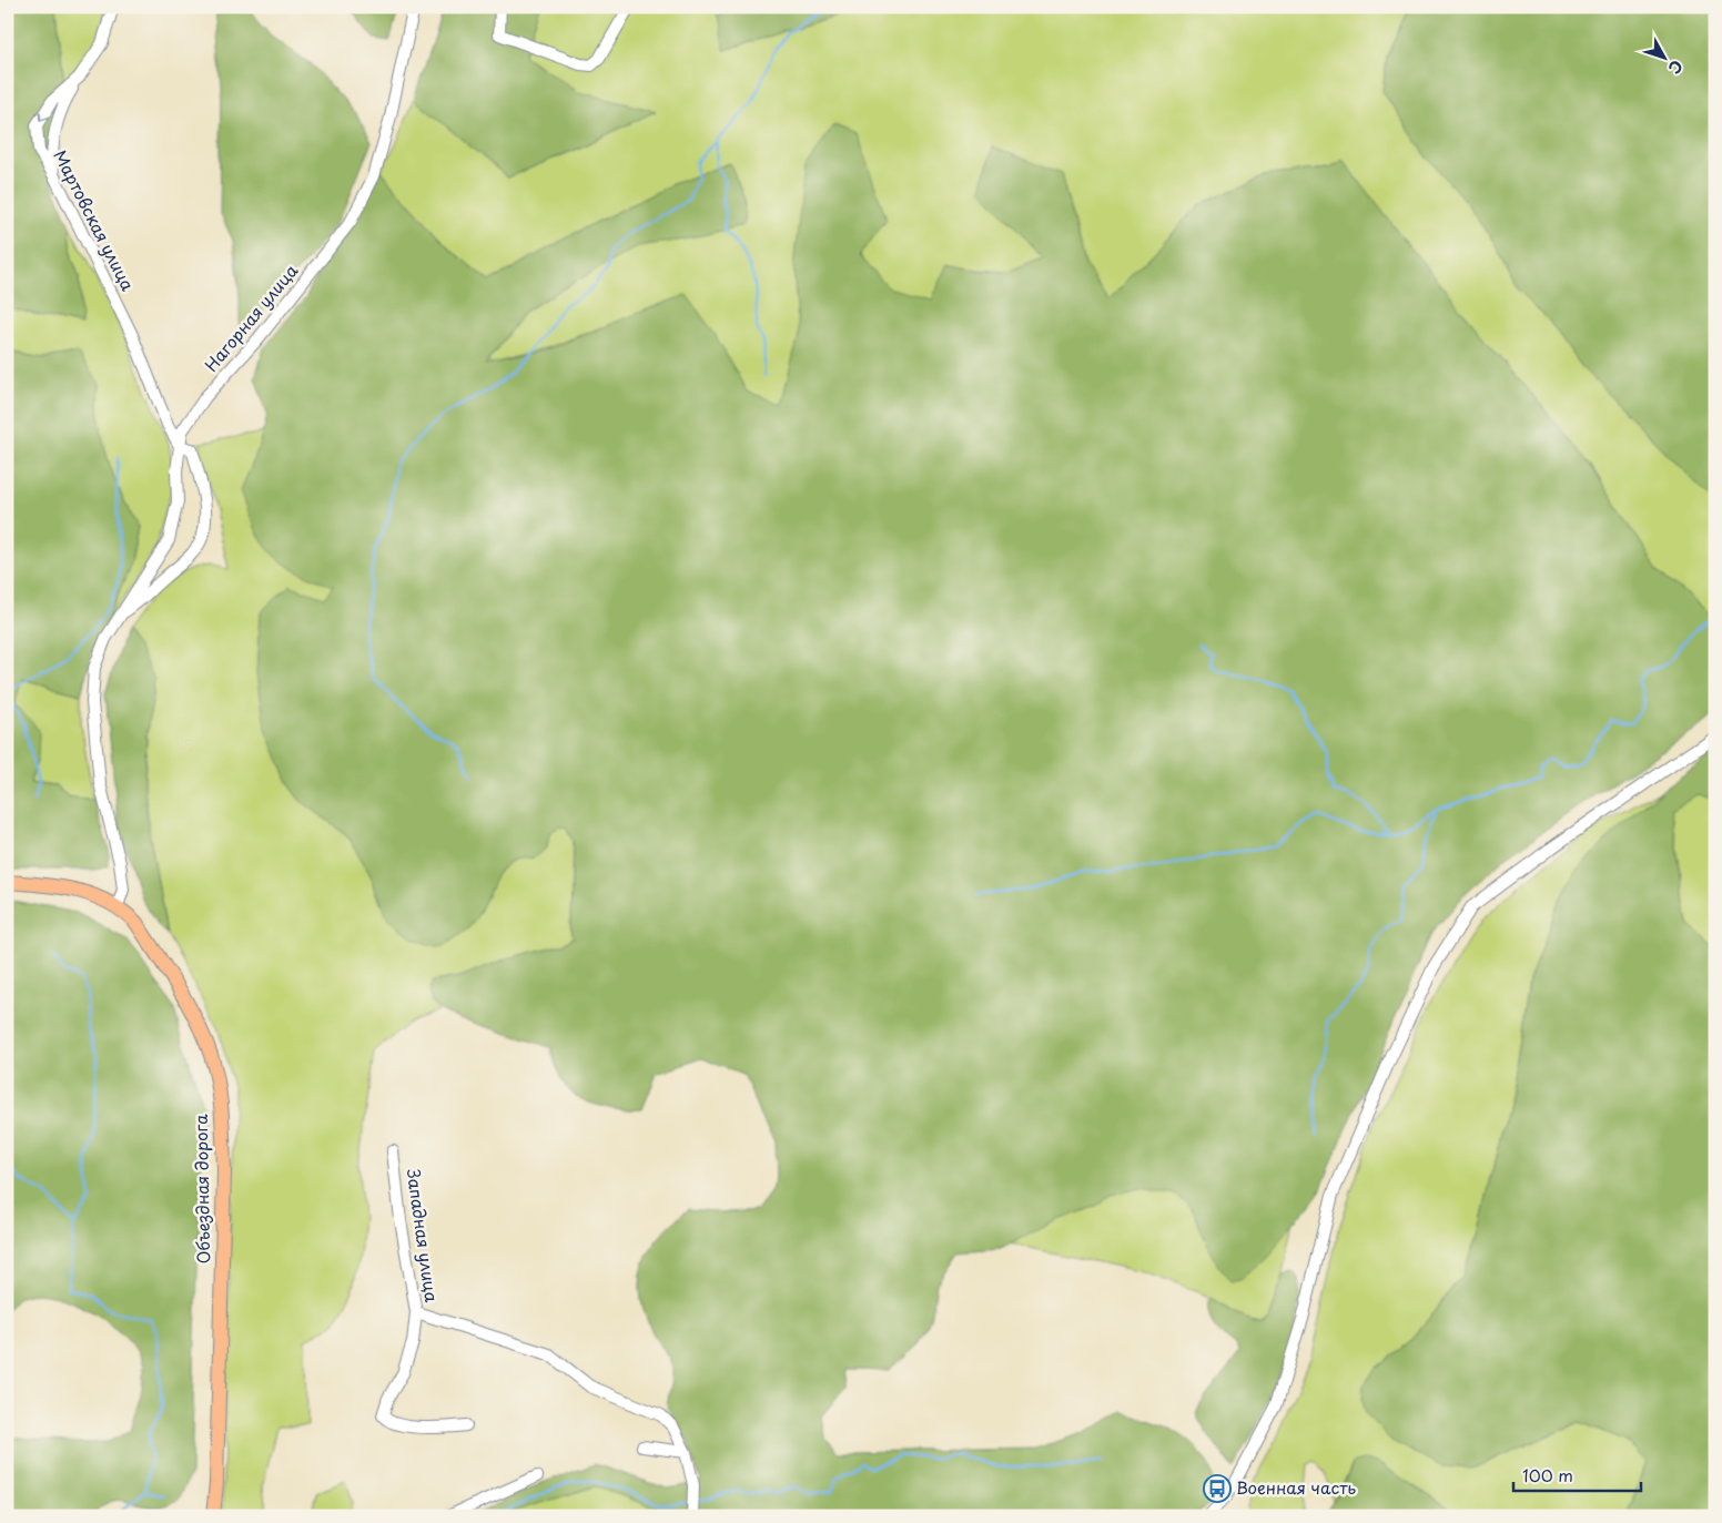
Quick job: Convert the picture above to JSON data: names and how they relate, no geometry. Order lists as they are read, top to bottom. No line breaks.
{"streets":{"main road":["Объездная дорога"],"street":["Мартовская улица","Нагорная улица","Западная улица"]},"crossings":[["Мартовская улица","Нагорная улица"]],"places":{"bus stop":["Военная часть"]},"scale_bar":"100 m","north":"bottom right"}
